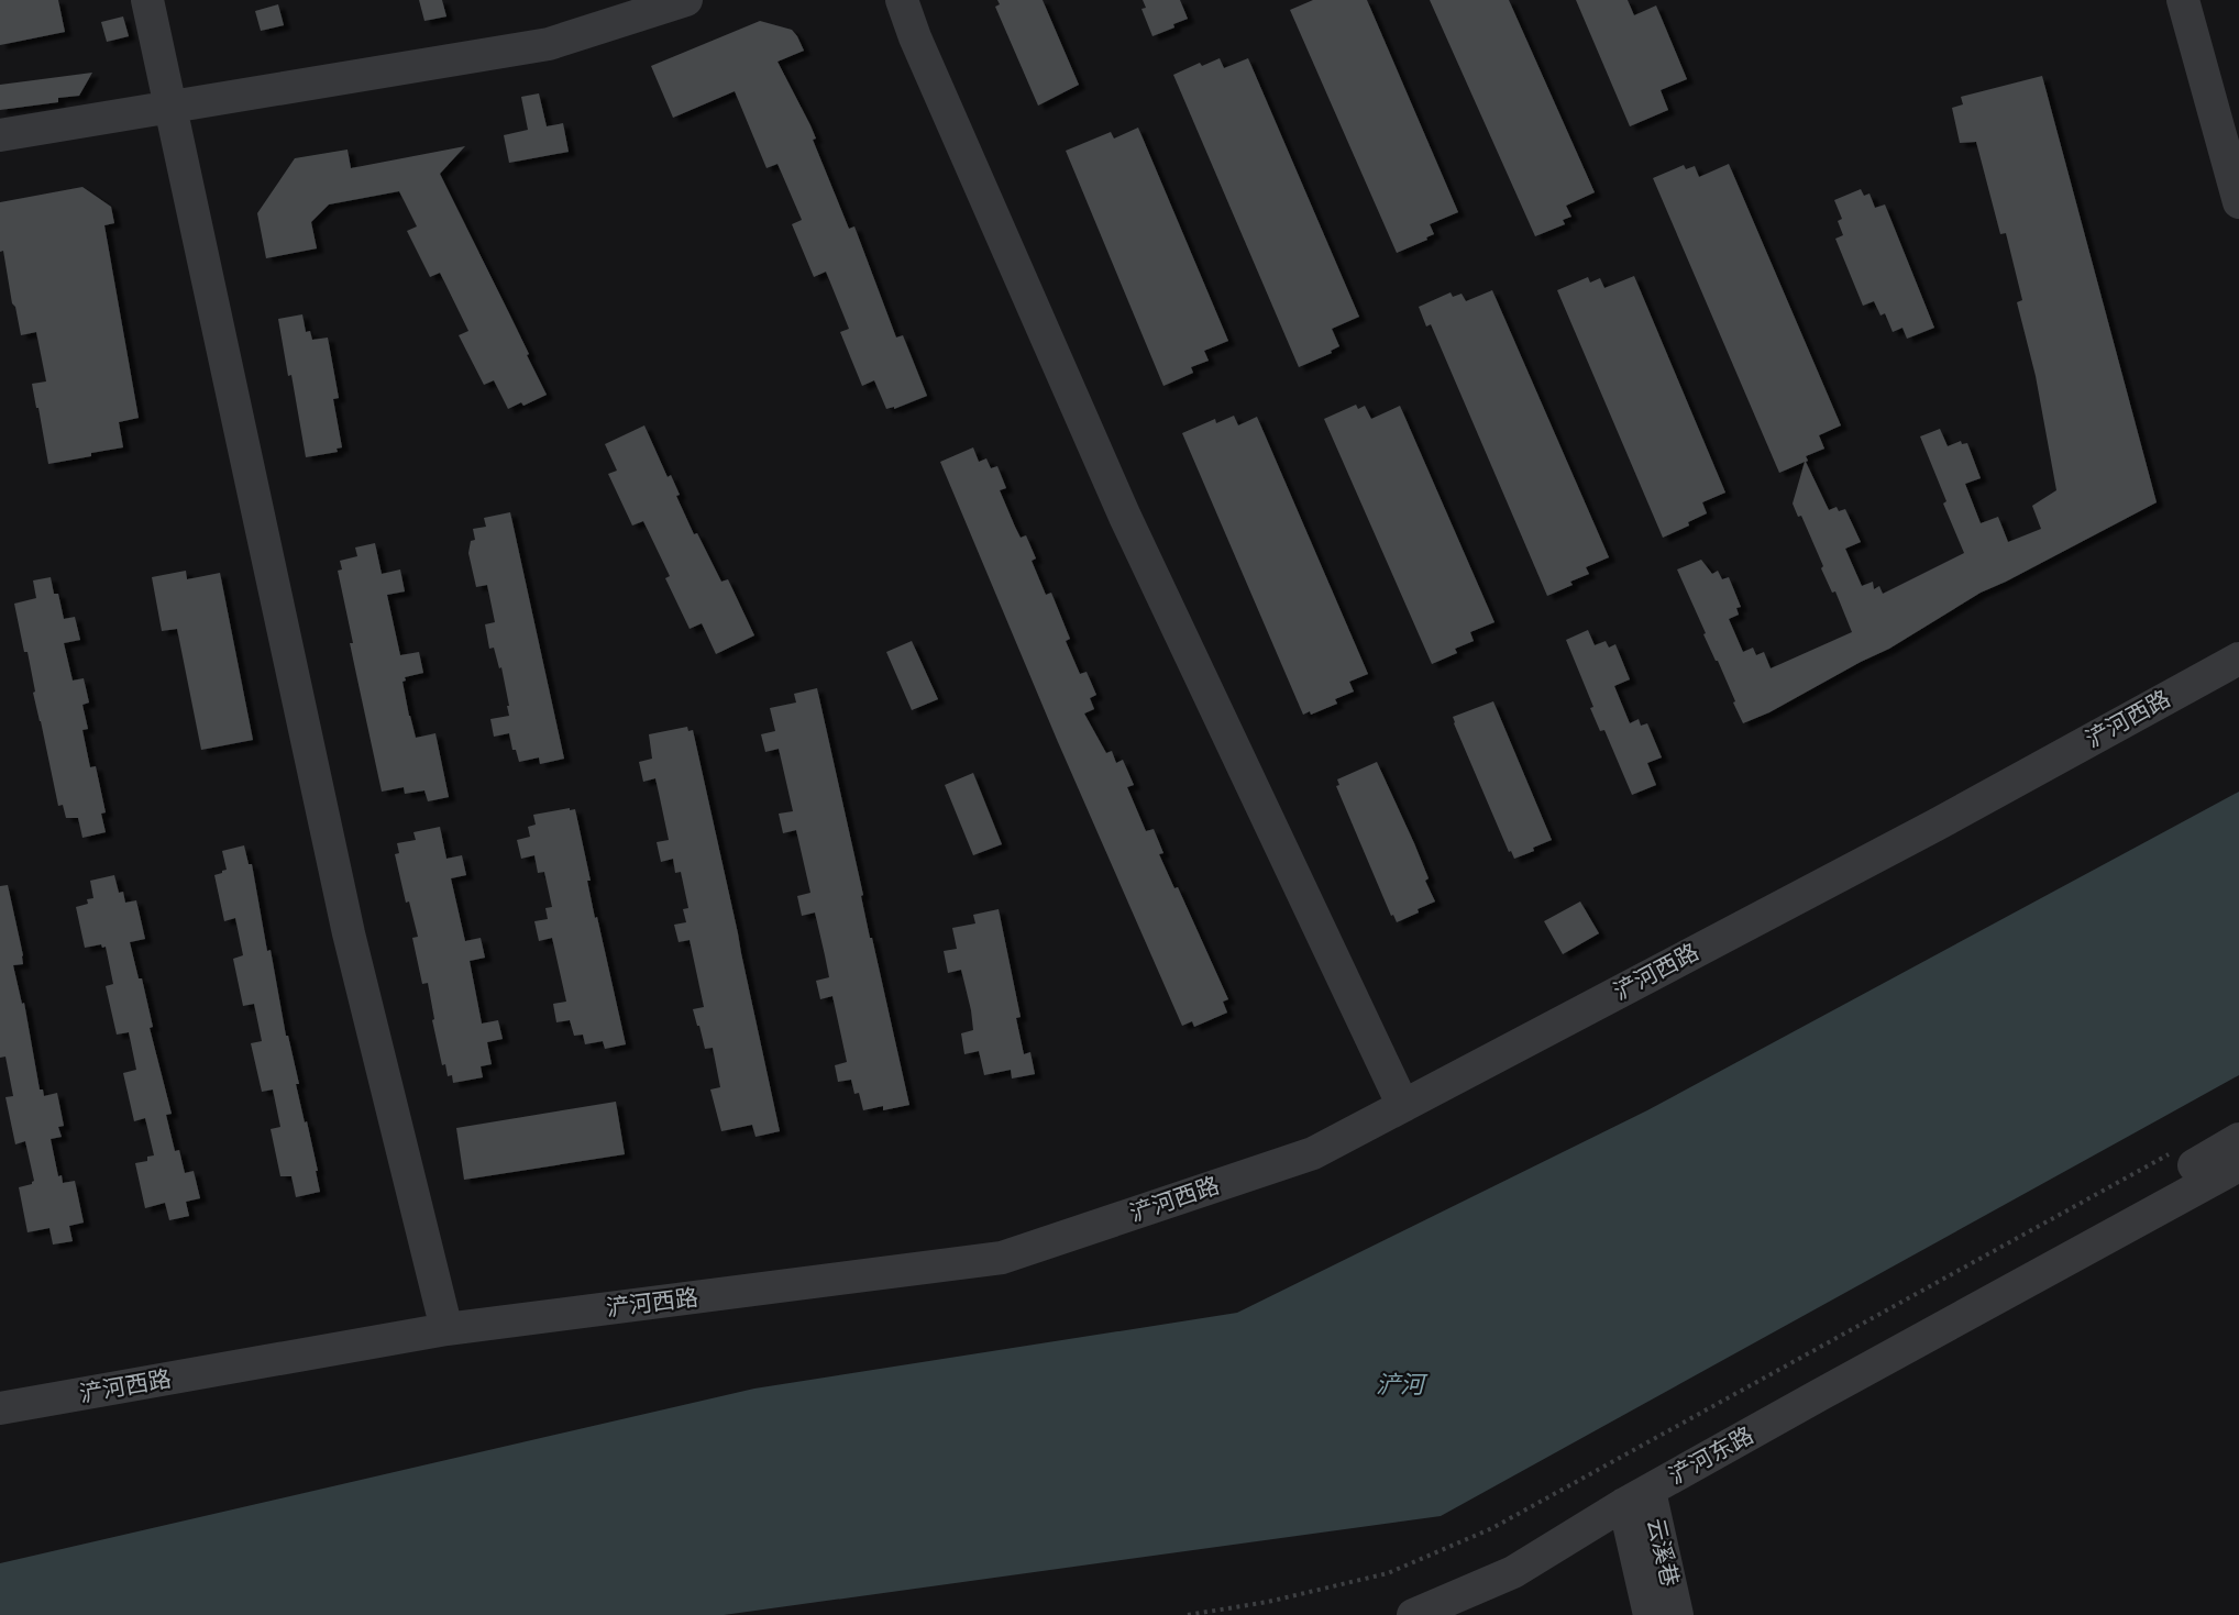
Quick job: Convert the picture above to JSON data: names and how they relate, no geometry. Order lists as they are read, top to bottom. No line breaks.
{"streets":{"street":["浐河西路","浐河东路","云溪巷"]},"crossings":[["浐河东路","云溪巷"]],"water":["浐河"]}
